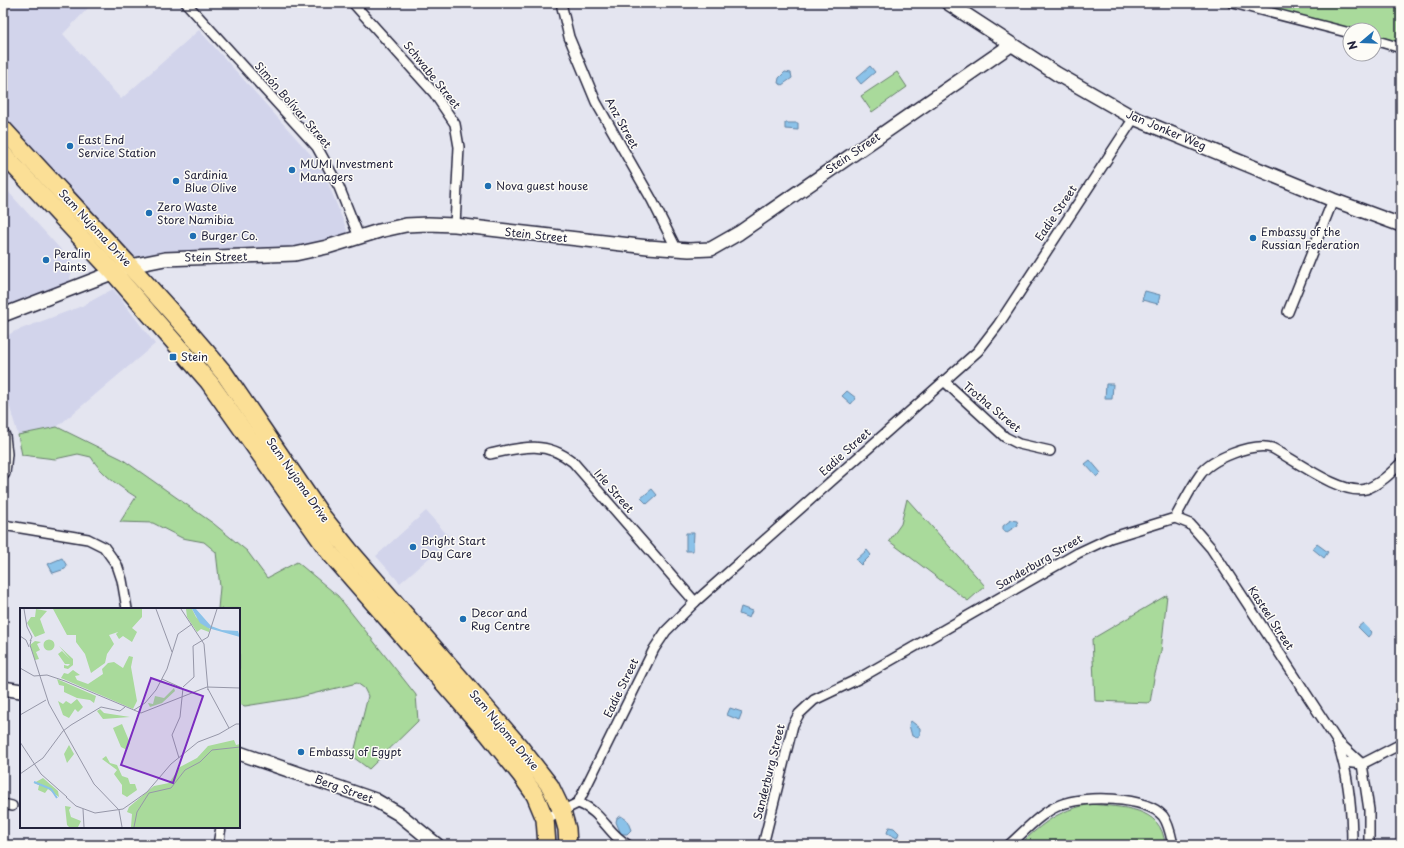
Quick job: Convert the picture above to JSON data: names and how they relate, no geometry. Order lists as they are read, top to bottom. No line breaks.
{"streets":{"highway":["Sam Nujoma Drive"],"street":["Schwabe Street","Simón Bolívar Street","Anz Street","Jan Jonker Weg","Stein Street","Eadie Street","Trotha Street","Irle Street","Sanderburg Street","Kasteel Street","Berg Street"]},"crossings":[["Schwabe Street","Stein Street"],["Simón Bolívar Street","Stein Street"],["Anz Street","Stein Street"],["Jan Jonker Weg","Stein Street"],["Jan Jonker Weg","Eadie Street"],["Stein Street","Sam Nujoma Drive"],["Eadie Street","Trotha Street"],["Eadie Street","Irle Street"],["Sanderburg Street","Kasteel Street"]],"places":{"other":["East End Service Station","MUMI Investment Managers","Sardinia Blue Olive","Nova guest house","Zero Waste Store Namibia","Burger Co.","Embassy of the Russian Federation","Peralin Paints","Bright Start Day Care","Decor and Rug Centre","Embassy of Egypt"],"transit":["Stein"]},"north":"left"}
